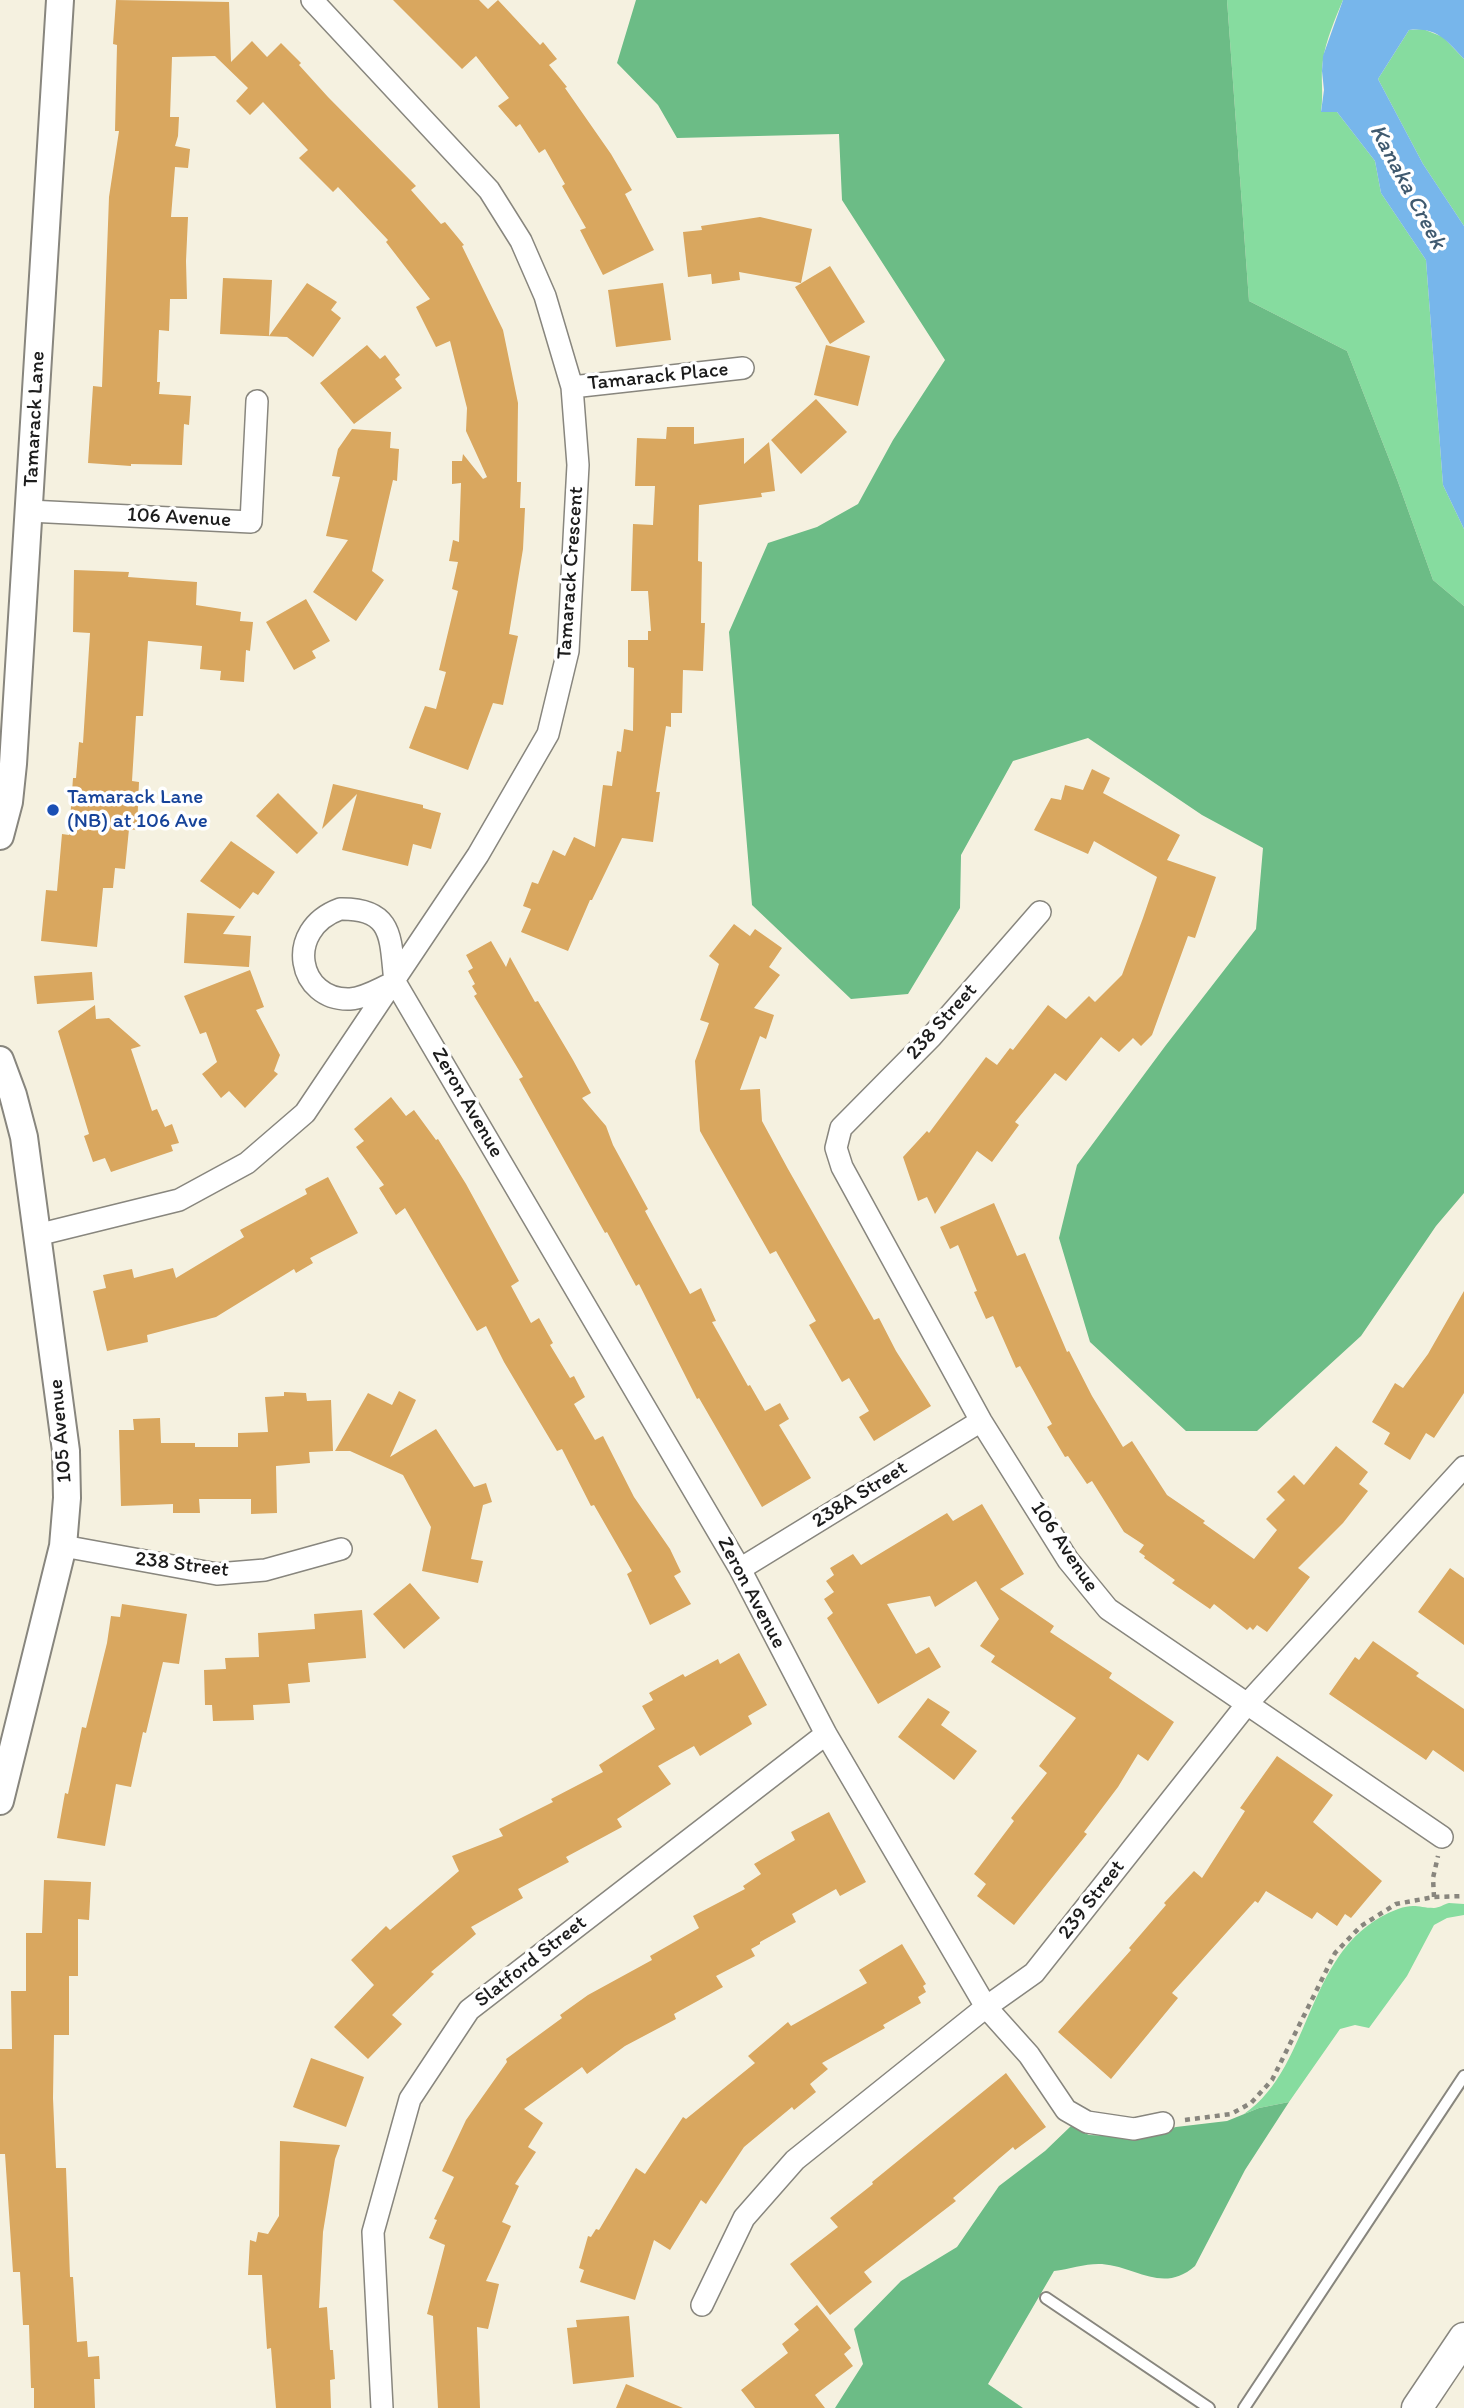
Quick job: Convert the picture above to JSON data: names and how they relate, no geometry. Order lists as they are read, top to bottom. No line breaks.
{"streets":{"street":["Tamarack Place","Tamarack Lane","106 Avenue","Tamarack Crescent","238 Street","Zeron Avenue","105 Avenue","238A Street","239 Street","Slatford Street"]},"crossings":[["Tamarack Place","Tamarack Crescent"],["Tamarack Lane","106 Avenue"],["106 Avenue","238 Street"],["106 Avenue","238A Street"],["106 Avenue","239 Street"],["Tamarack Crescent","Zeron Avenue"],["Tamarack Crescent","105 Avenue"],["238 Street","105 Avenue"],["Zeron Avenue","238A Street"],["Zeron Avenue","239 Street"],["Zeron Avenue","Slatford Street"]],"water":["Kanaka Creek"],"places":["Tamarack Lane (NB) at 106 Ave"]}
